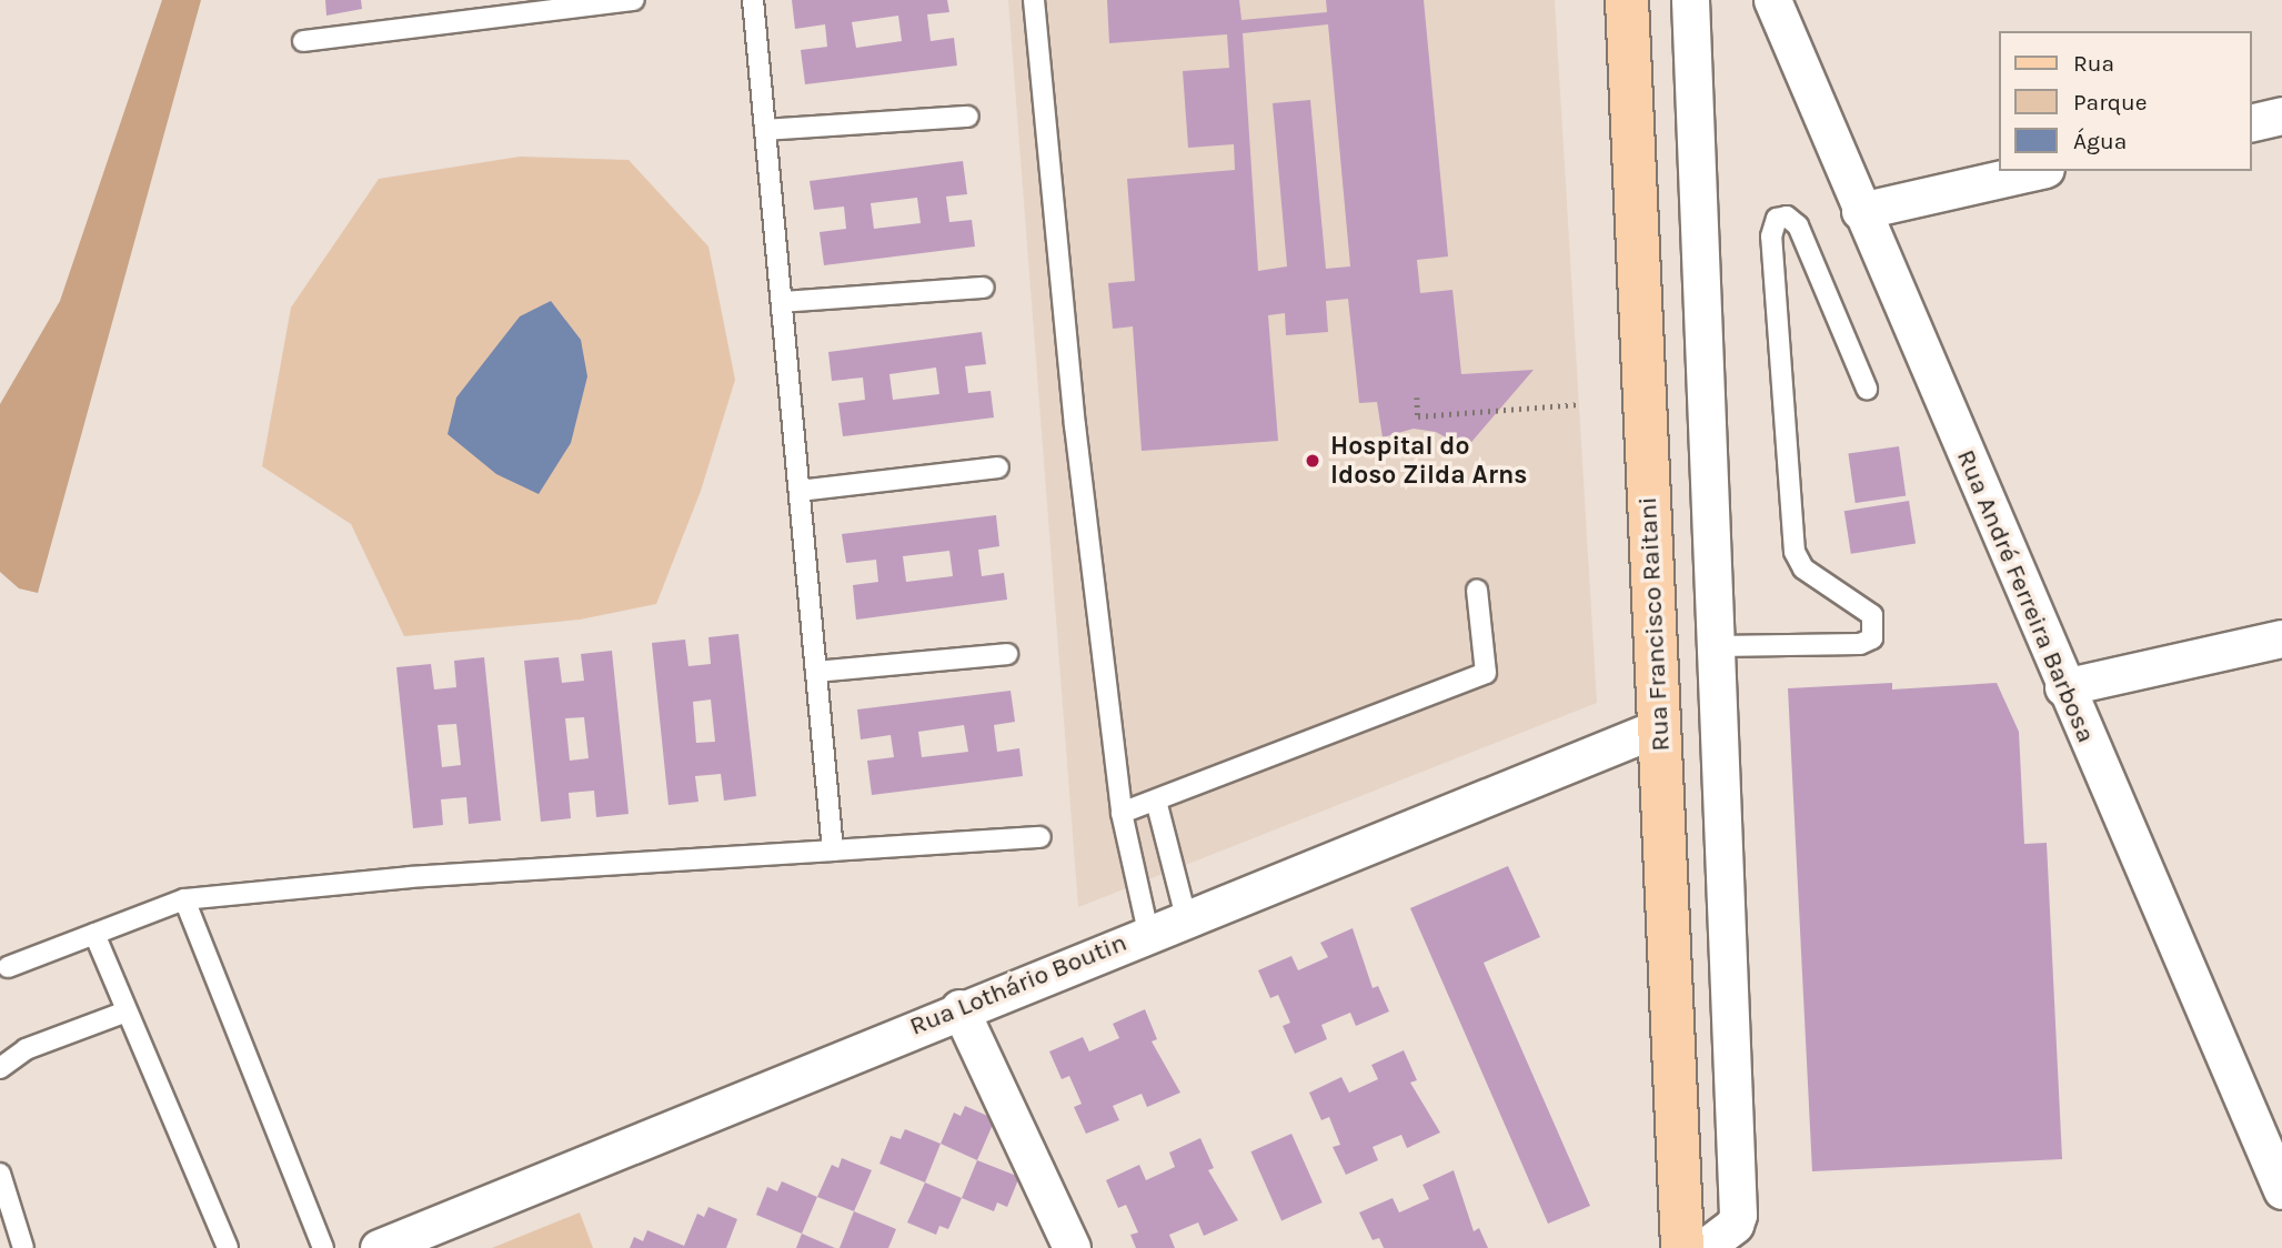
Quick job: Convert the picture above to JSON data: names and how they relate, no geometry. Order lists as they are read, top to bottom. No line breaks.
{"streets":{"main road":["Rua Francisco Raitani"],"street":["Rua André Ferreira Barbosa","Rua Lothário Boutin"]},"crossings":[["Rua Francisco Raitani","Rua Lothário Boutin"]],"places":["Hospital do Idoso Zilda Arns"],"legend":["Rua","Parque","Água"]}
